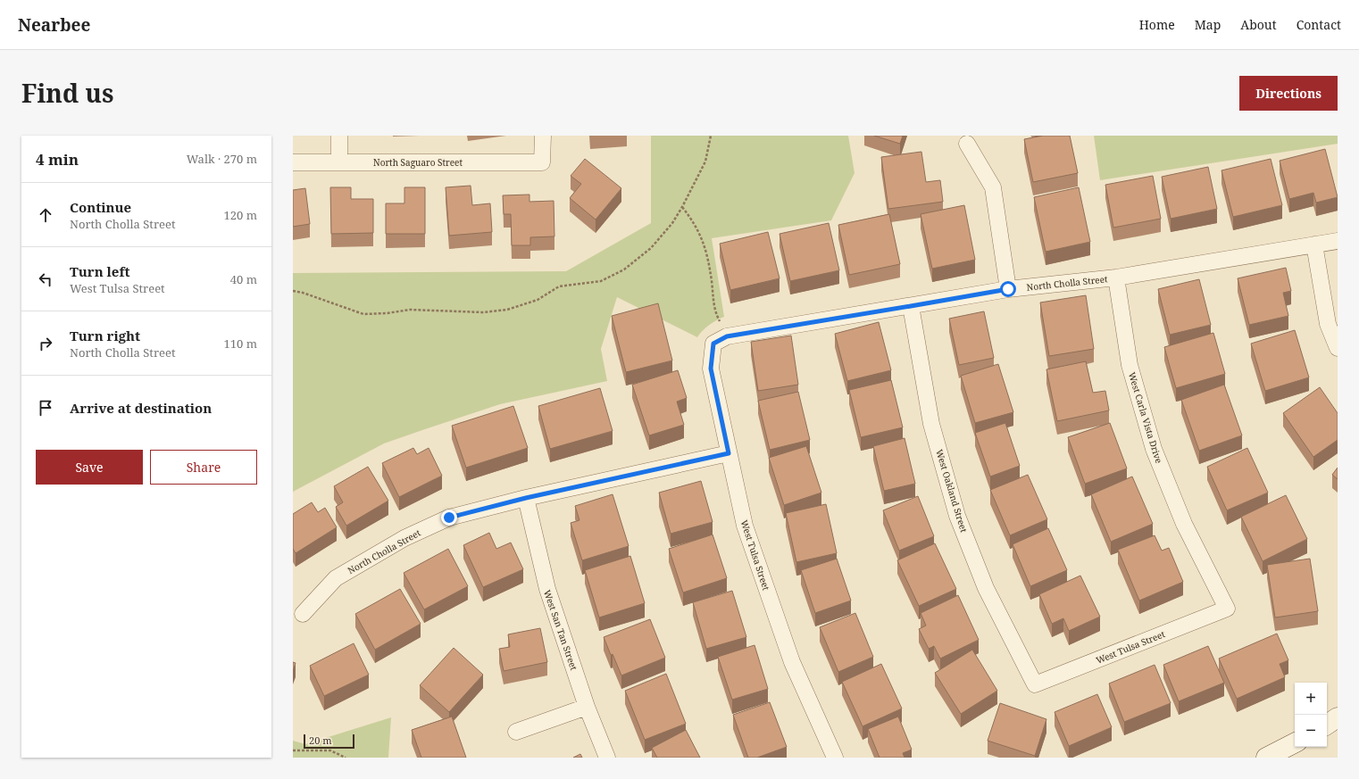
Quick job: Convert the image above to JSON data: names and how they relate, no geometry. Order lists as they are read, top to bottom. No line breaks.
{"streets":{"street":["North Saguaro Street","North Cholla Street","West Carla Vista Drive","West Oakland Street","West Tulsa Street","West San Tan Street"]},"crossings":[["North Cholla Street","West Carla Vista Drive"],["North Cholla Street","West Oakland Street"],["North Cholla Street","West Tulsa Street"],["North Cholla Street","West San Tan Street"],["West Carla Vista Drive","West Tulsa Street"],["West Oakland Street","West Tulsa Street"]],"scale_bar":"20 m","page":{"header":"Nearbee","nav":["Home","Map","About","Contact"],"title":"Find us","buttons":["Directions",["Save","Share"]],"heading":["4 min","Walk · 270 m"],"list":[["Continue","North Cholla Street","120 m"],["Turn left","West Tulsa Street","40 m"],["Turn right","North Cholla Street","110 m"],"Arrive at destination"],"map_buttons":["+","−"],"scale":"20 m"}}
